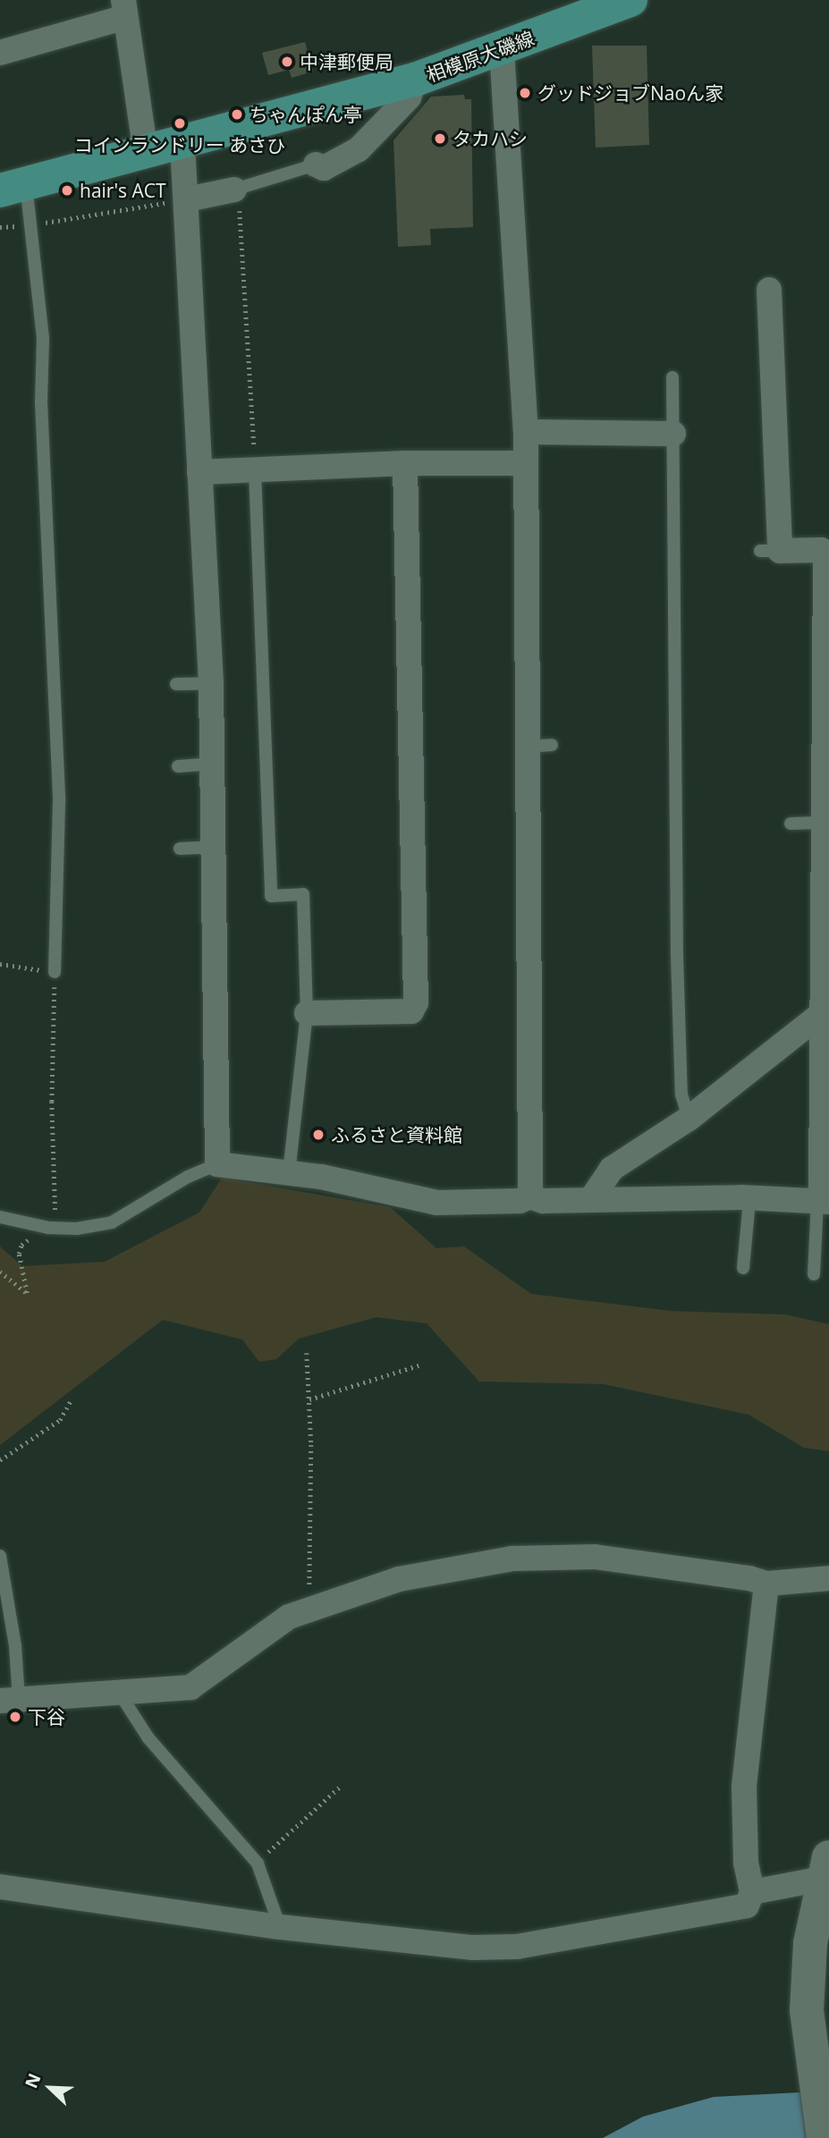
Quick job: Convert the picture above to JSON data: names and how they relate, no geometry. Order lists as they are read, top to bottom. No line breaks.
{"streets":{"main road":["相模原大磯線"]},"places":["中津郵便局","グッドジョブNaoん家","ちゃんぽん亭","コインランドリー あさひ","タカハシ","hair's ACT","ふるさと資料館","下谷"],"north":"top left"}
